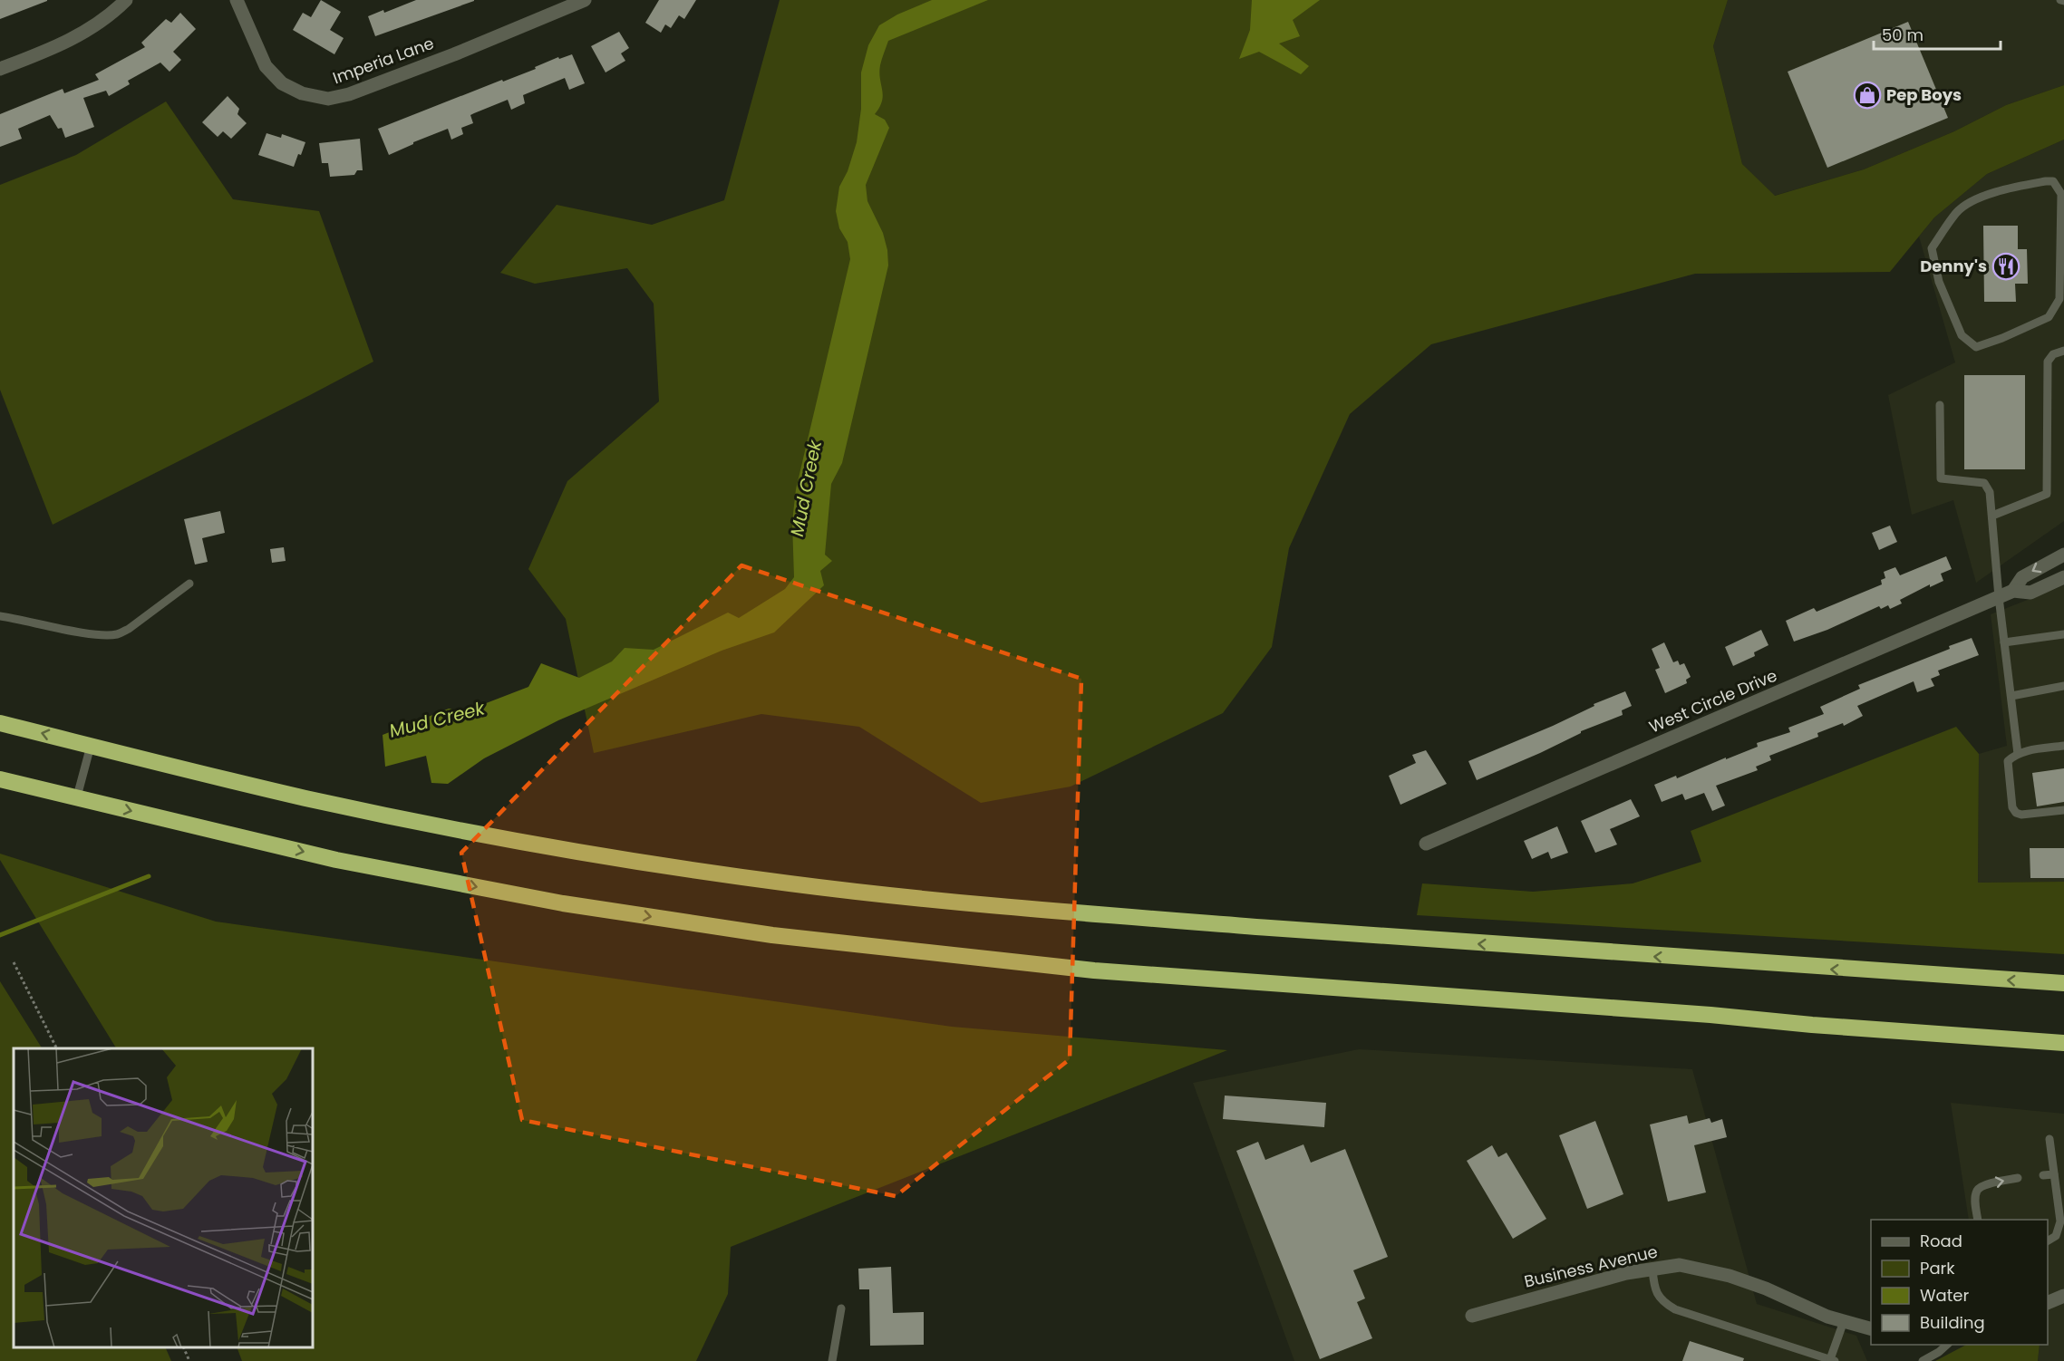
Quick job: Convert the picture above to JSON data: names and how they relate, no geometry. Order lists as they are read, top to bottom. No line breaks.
{"streets":{"street":["Imperia Lane","West Circle Drive","Business Avenue"]},"water":["Mud Creek"],"places":{"shop":["Pep Boys"],"restaurant":["Denny's"]},"legend":["Road","Park","Water","Building"],"scale_bar":"50 m"}
